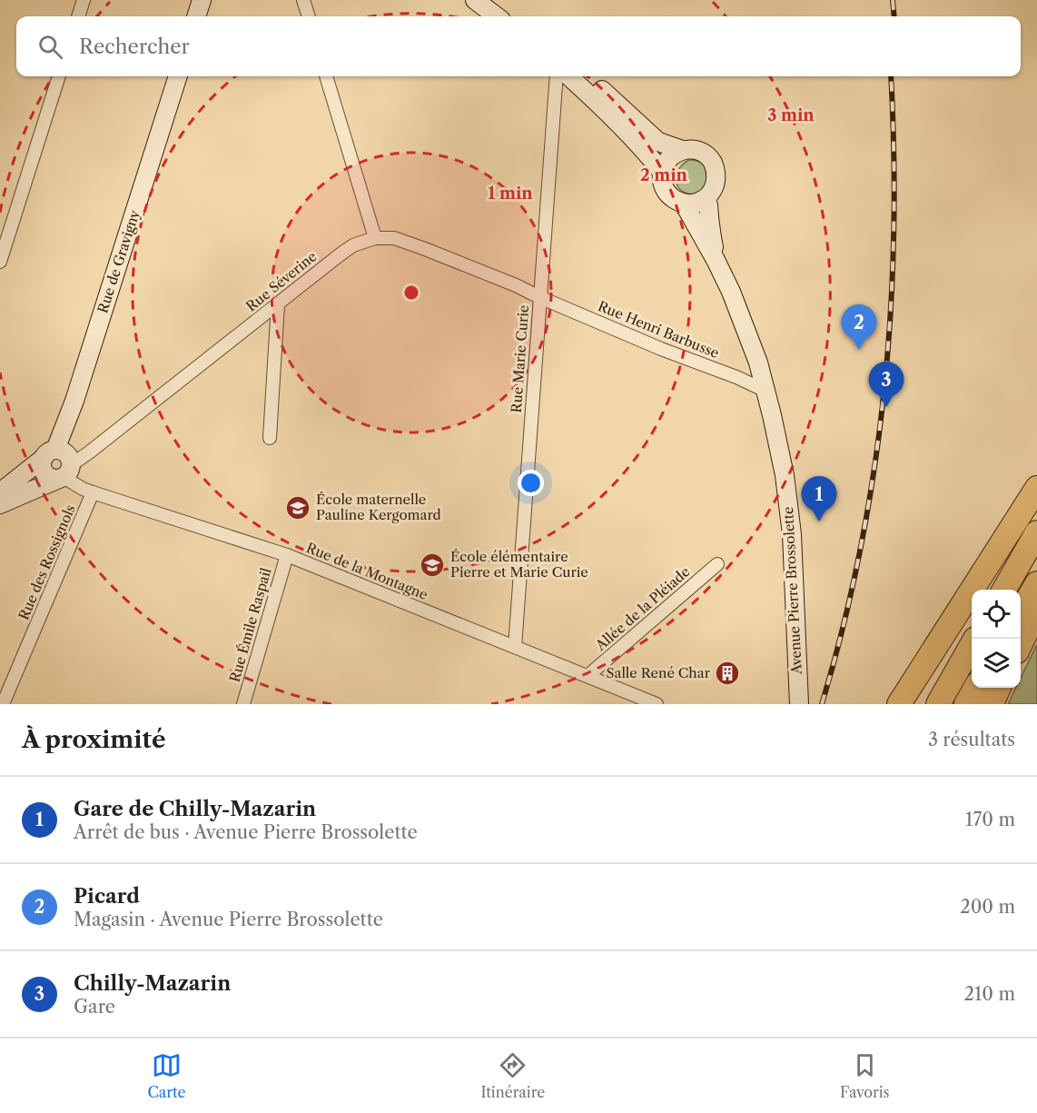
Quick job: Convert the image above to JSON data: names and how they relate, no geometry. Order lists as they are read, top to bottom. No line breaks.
{"streets":{"main road":["Rue de Gravigny","Avenue Pierre Brossolette"],"street":["Rue Séverine","Rue Henri Barbusse","Rue Marie Curie","Rue des Rossignols","Rue de la Montagne","Allée de la Pléiade","Rue Émile Raspail"]},"crossings":[["Rue de Gravigny","Rue Séverine"],["Rue de Gravigny","Rue de la Montagne"],["Rue Séverine","Rue de la Montagne"],["Rue Henri Barbusse","Rue Marie Curie"],["Rue Henri Barbusse","Avenue Pierre Brossolette"],["Rue Marie Curie","Rue de la Montagne"],["Rue des Rossignols","Rue de la Montagne"],["Rue de la Montagne","Allée de la Pléiade"],["Rue de la Montagne","Rue Émile Raspail"]],"places":{"school or university":["École maternelle Pauline Kergomard","École élémentaire Pierre et Marie Curie"],"building":["Salle René Char"]},"page":{"search":"Rechercher","pins":["2","3","1"],"heading":["À proximité","3 résultats"],"list":[{"mark":"1","name":"Gare de Chilly-Mazarin","note":"Arrêt de bus · Avenue Pierre Brossolette","value":"170 m"},{"mark":"2","name":"Picard","note":"Magasin · Avenue Pierre Brossolette","value":"200 m"},{"mark":"3","name":"Chilly-Mazarin","note":"Gare","value":"210 m"}],"nav":["Carte","Itinéraire","Favoris"]},"rings":["3 min","2 min","1 min"]}
